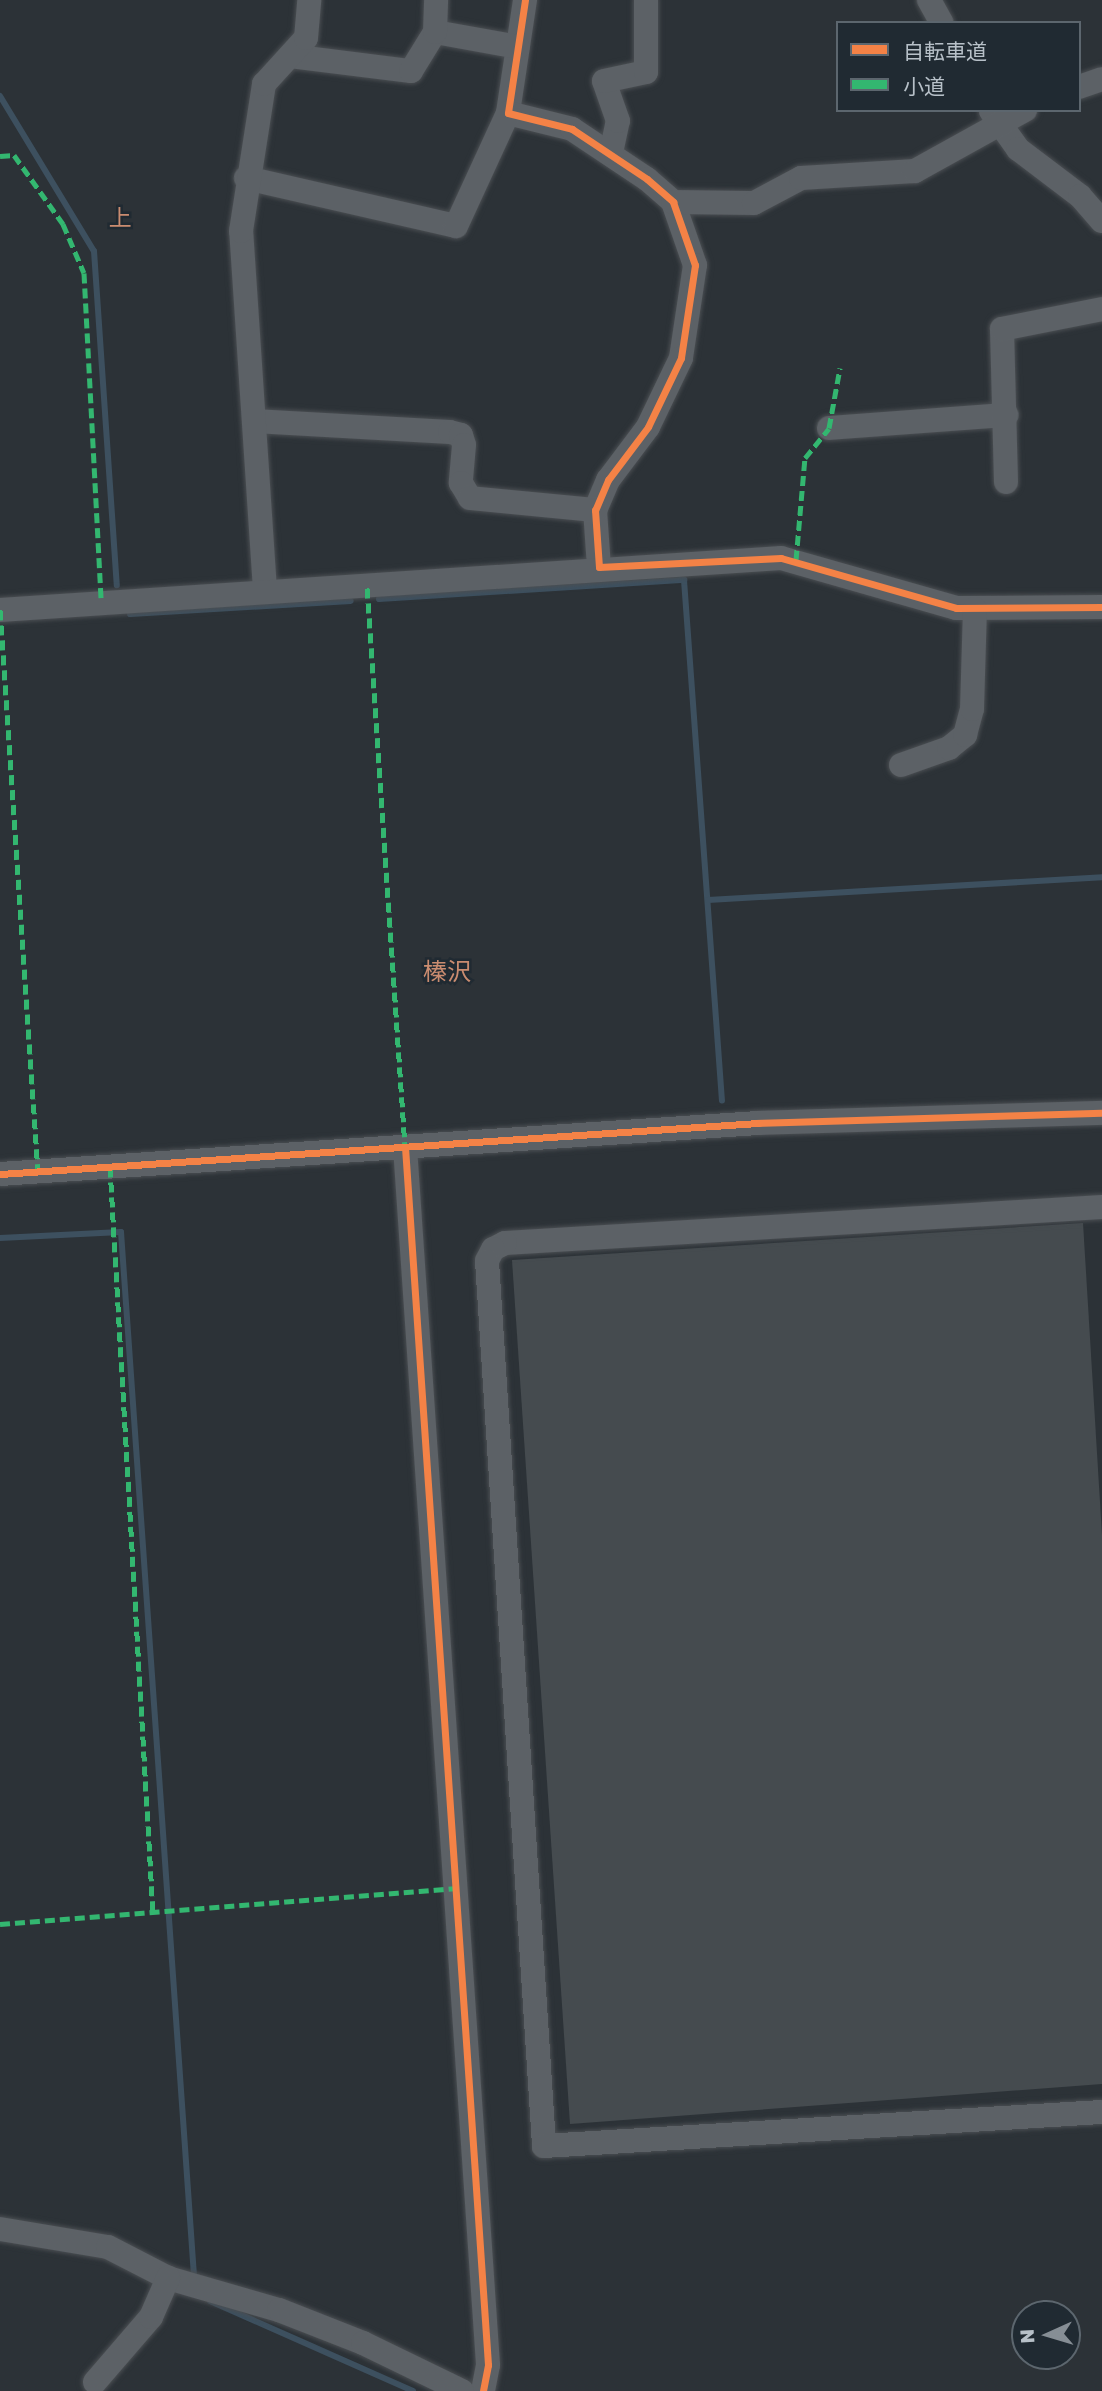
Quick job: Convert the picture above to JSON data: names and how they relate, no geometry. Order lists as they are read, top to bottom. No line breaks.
{"districts":["上","榛沢"],"legend":["自転車道","小道"],"north":"left"}
